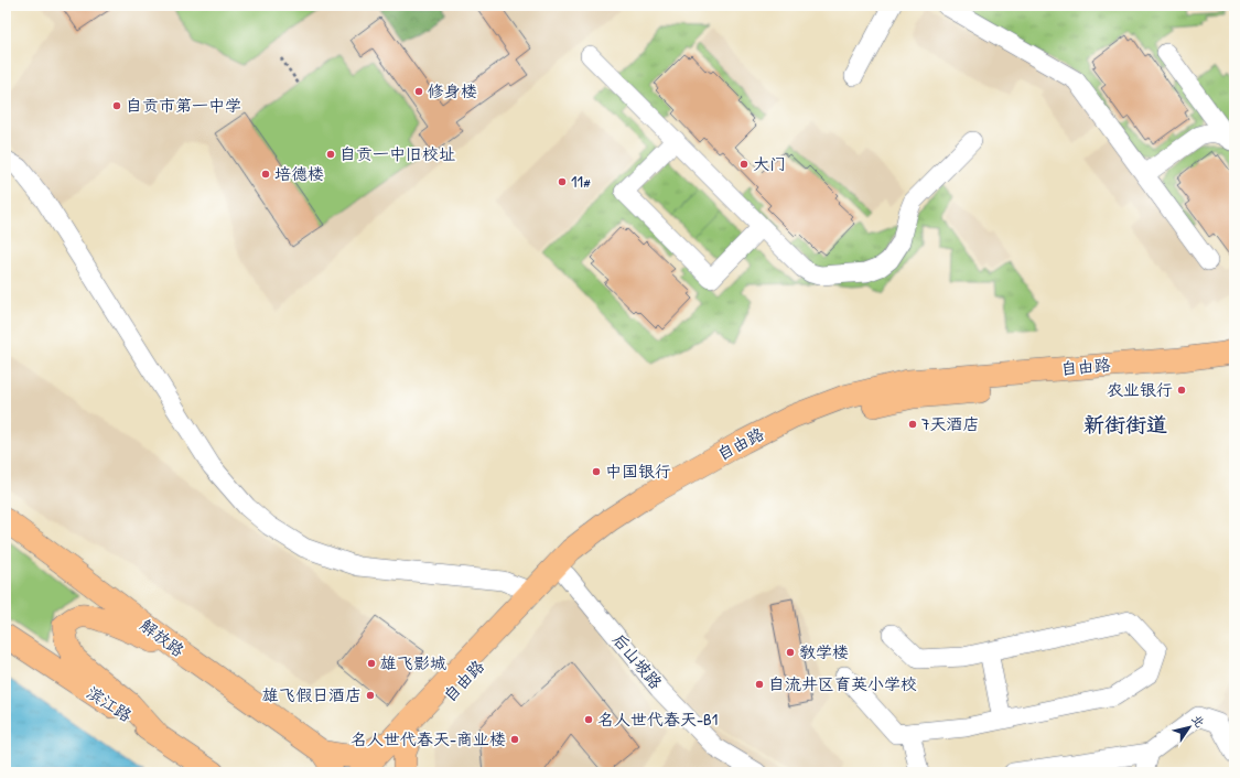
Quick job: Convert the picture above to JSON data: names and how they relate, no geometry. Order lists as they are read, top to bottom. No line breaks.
{"streets":{"main road":["自由路","解放路","滨江路"],"street":["后山坡路"]},"crossings":[["自由路","后山坡路"]],"districts":["新街街道"],"places":["修身楼","自贡市第一中学","自贡一中旧校址","大门","培德楼","11#","农业银行","7天酒店","中国银行","教学楼","雄飞影城","自流井区育英小学校","雄飞假日酒店","名人世代春天-B1","名人世代春天-商业楼"],"north":"top right"}
